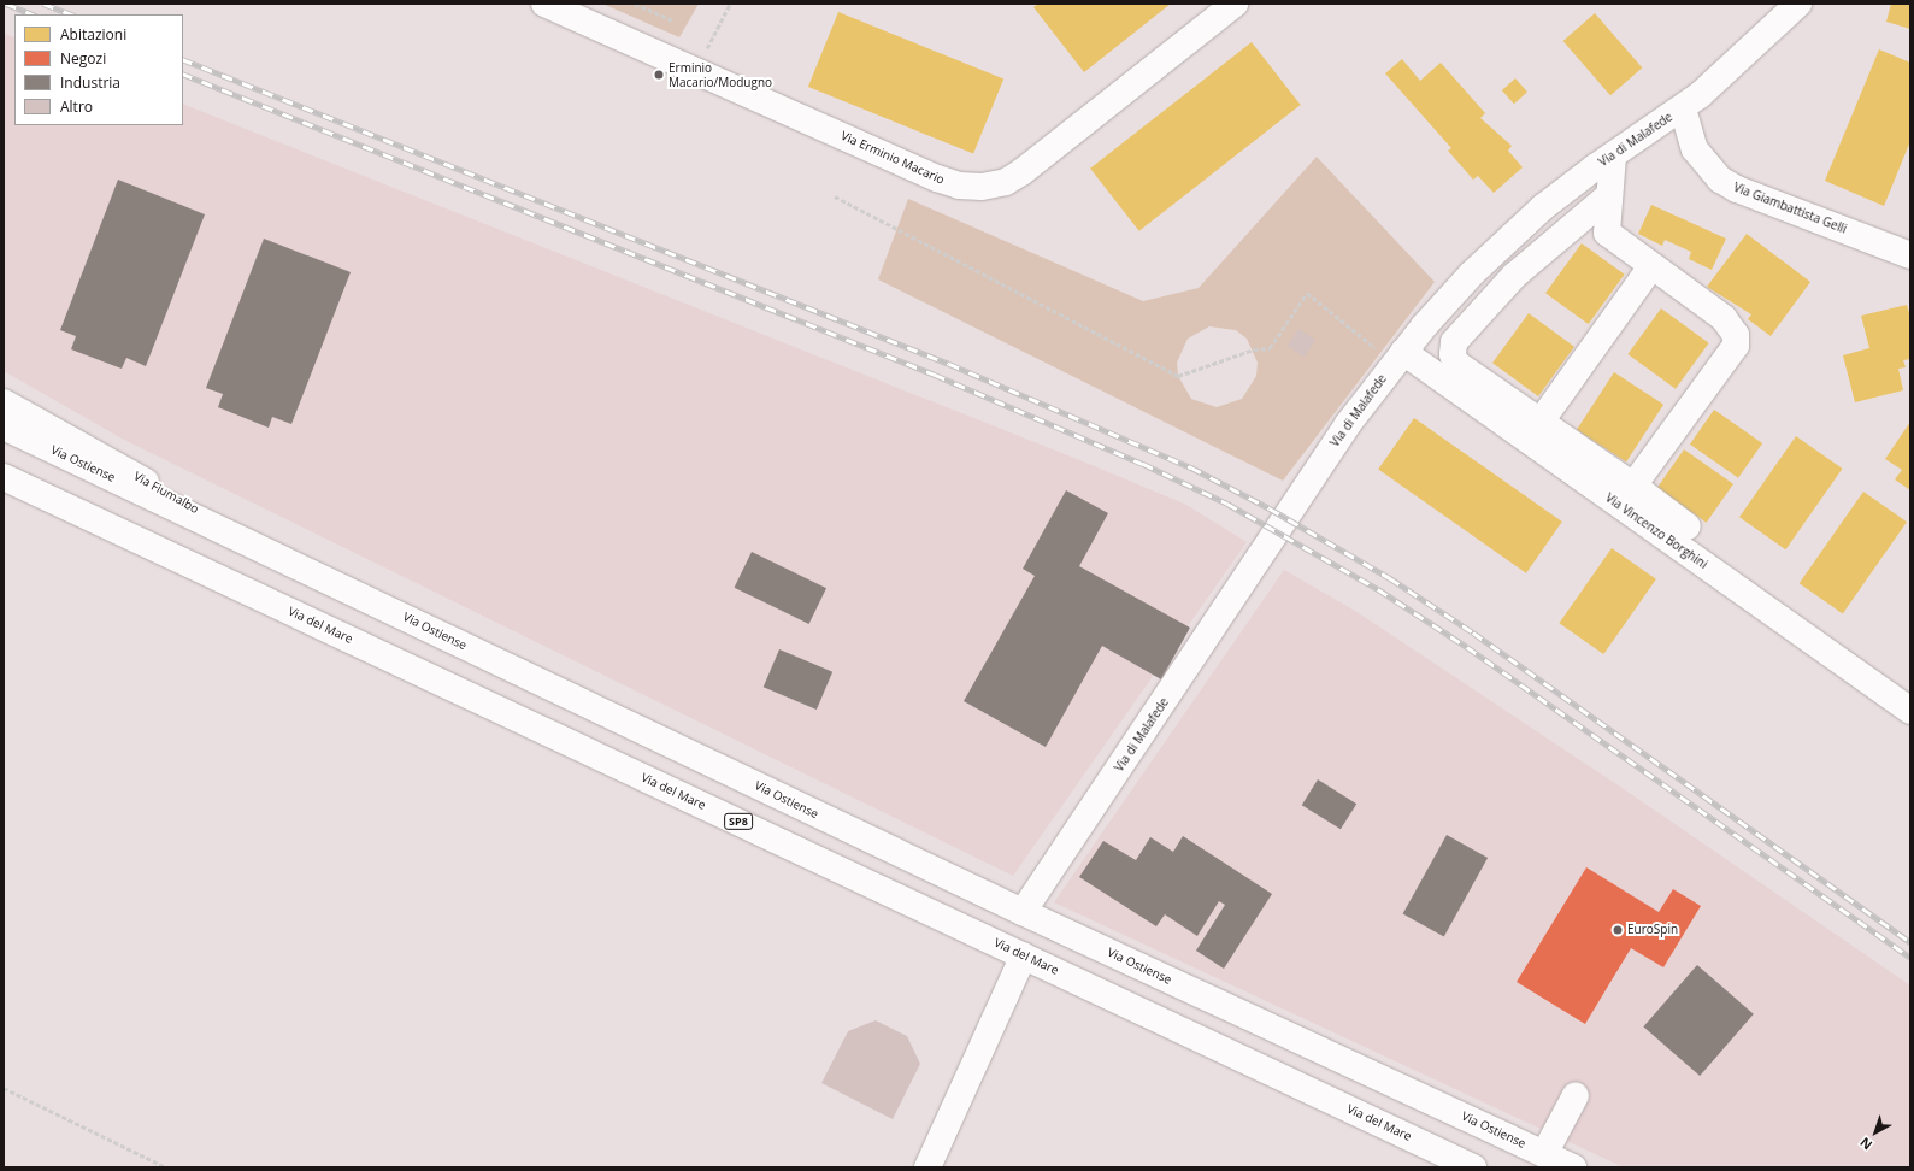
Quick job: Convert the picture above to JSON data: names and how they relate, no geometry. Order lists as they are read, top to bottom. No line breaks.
{"streets":{"main road":["Via di Malafede","Via Erminio Macario","Via Giambattista Gelli","Via Ostiense","Via Fiumalbo","Via Vincenzo Borghini","Via del Mare","SP8"]},"crossings":[["Via di Malafede","Via Giambattista Gelli"],["Via di Malafede","Via Ostiense"],["Via di Malafede","Via Vincenzo Borghini"],["Via Ostiense","Via Fiumalbo"]],"places":["Erminio Macario/Modugno","EuroSpin"],"legend":["Abitazioni","Negozi","Industria","Altro"],"north":"bottom left"}
